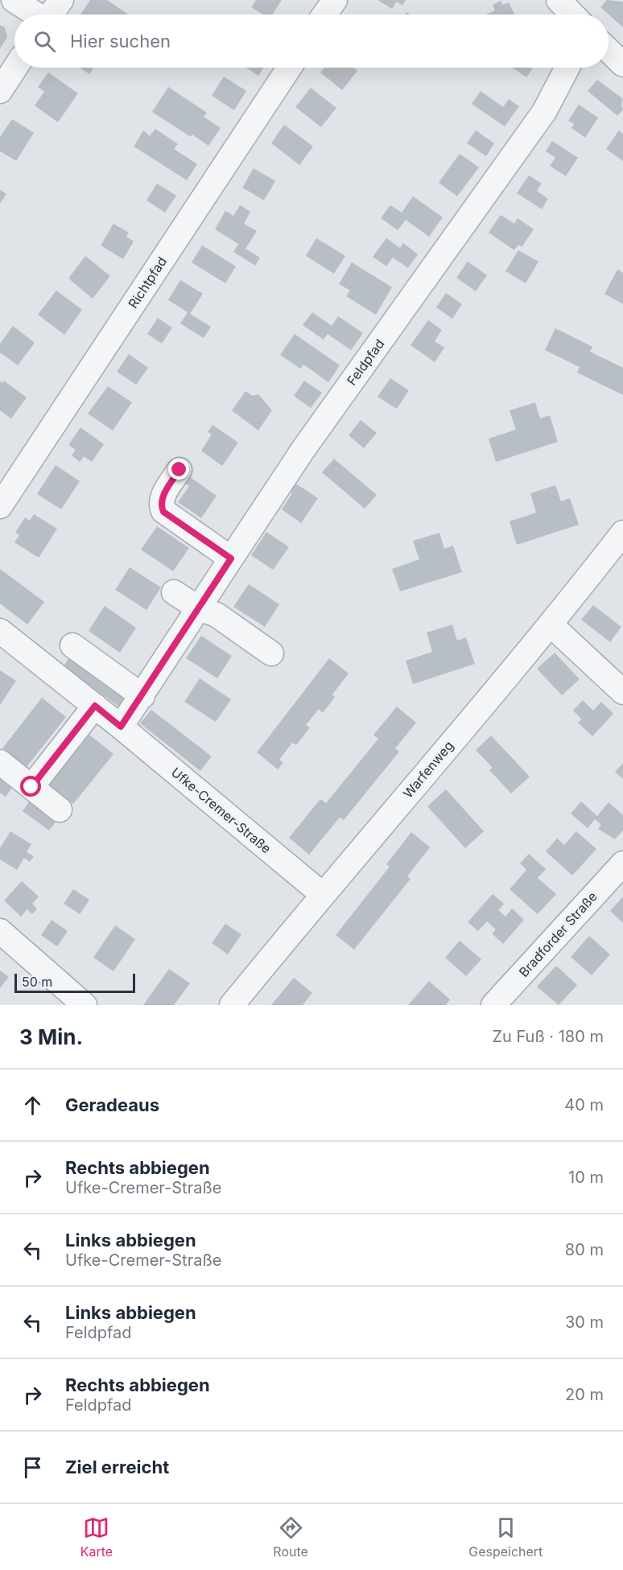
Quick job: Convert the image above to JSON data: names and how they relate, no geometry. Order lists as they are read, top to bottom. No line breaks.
{"streets":{"street":["Richtpfad","Feldpfad","Warfenweg","Ufke-Cremer-Straße","Bradforder Straße"]},"crossings":[["Warfenweg","Ufke-Cremer-Straße"]],"scale_bar":"50 m","page":{"search":"Hier suchen","scale":"50 m","heading":["3 Min.","Zu Fuß · 180 m"],"list":[["Geradeaus","40 m"],["Rechts abbiegen","Ufke-Cremer-Straße","10 m"],["Links abbiegen","Ufke-Cremer-Straße","80 m"],["Links abbiegen","Feldpfad","30 m"],["Rechts abbiegen","Feldpfad","20 m"],"Ziel erreicht"],"nav":["Karte","Route","Gespeichert"]}}
